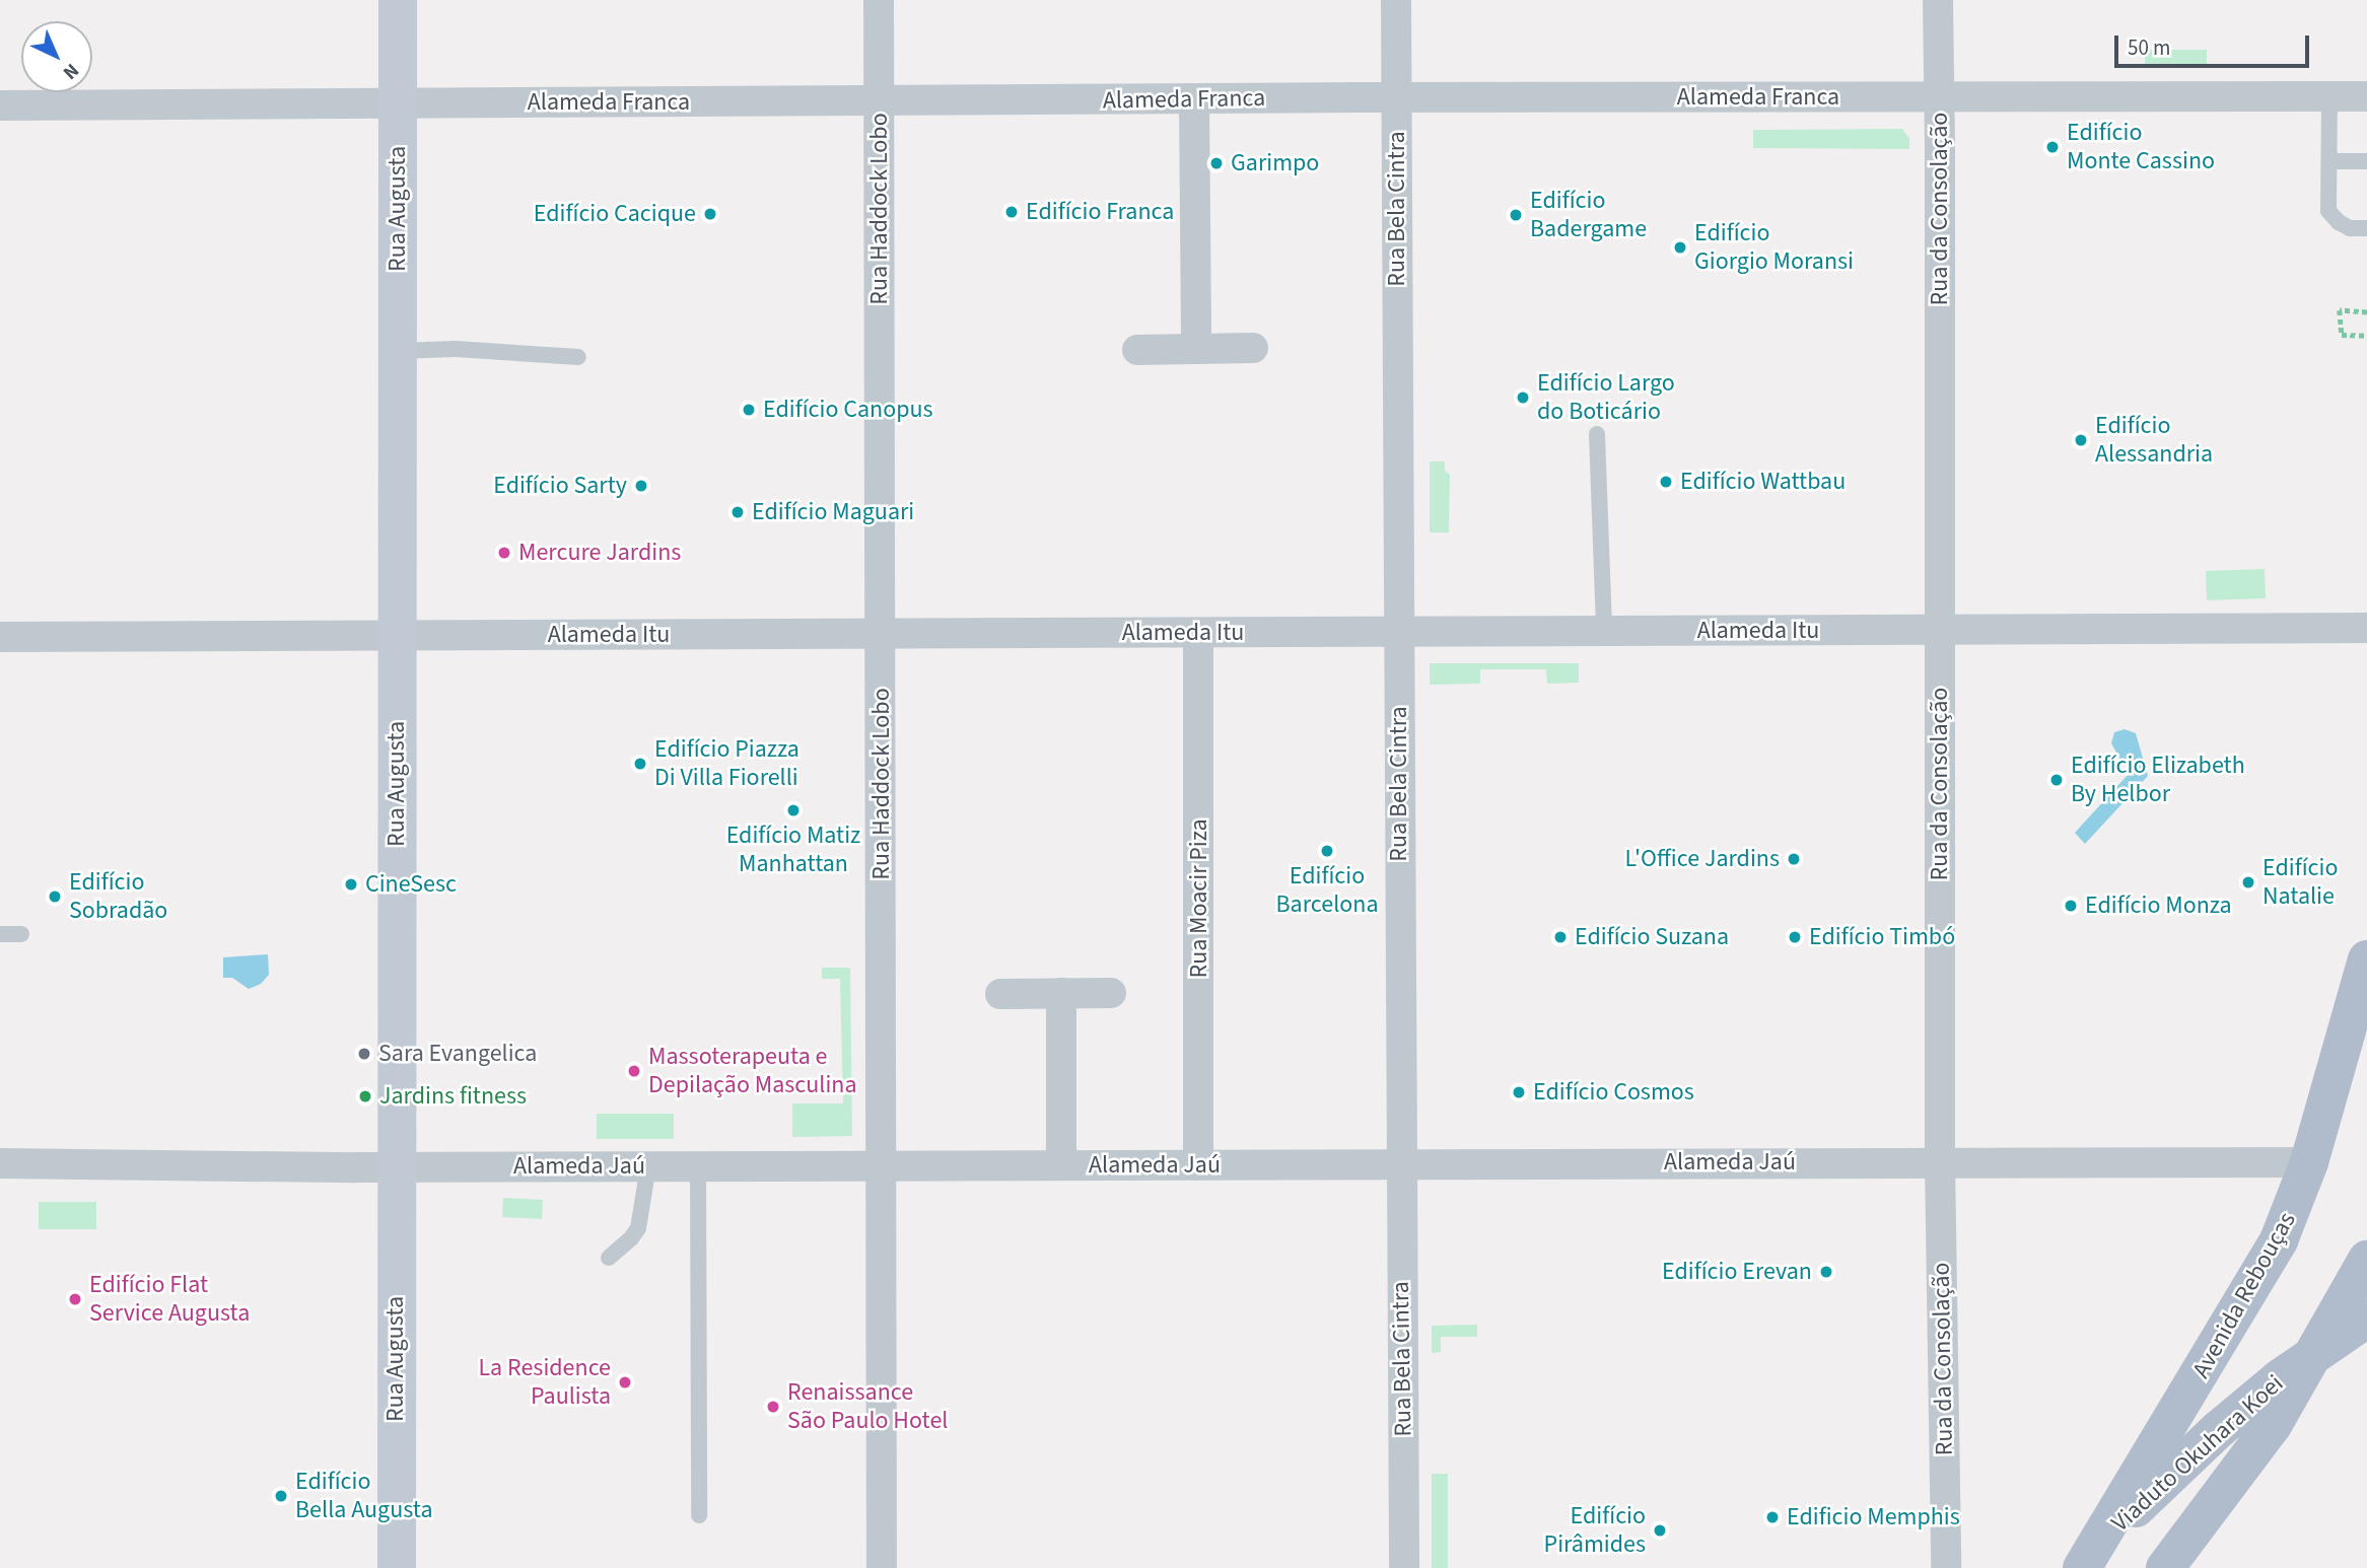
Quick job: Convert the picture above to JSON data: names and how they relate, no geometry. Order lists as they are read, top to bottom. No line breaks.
{"streets":{"main road":["Rua Augusta","Avenida Rebouças","Viaduto Okuhara Koei"],"street":["Alameda Franca","Rua Haddock Lobo","Rua Bela Cintra","Rua da Consolação","Alameda Itu","Rua Moacir Piza","Alameda Jaú"]},"crossings":[["Alameda Franca","Rua Augusta"],["Alameda Franca","Rua Haddock Lobo"],["Alameda Franca","Rua Bela Cintra"],["Alameda Franca","Rua da Consolação"],["Rua Augusta","Alameda Itu"],["Rua Augusta","Alameda Jaú"],["Rua Haddock Lobo","Alameda Itu"],["Rua Haddock Lobo","Alameda Jaú"],["Rua Bela Cintra","Alameda Itu"],["Rua Bela Cintra","Alameda Jaú"],["Rua da Consolação","Alameda Itu"],["Rua da Consolação","Alameda Jaú"],["Alameda Itu","Rua Moacir Piza"],["Rua Moacir Piza","Alameda Jaú"],["Alameda Jaú","Avenida Rebouças"],["Avenida Rebouças","Viaduto Okuhara Koei"]],"places":["Edifício Monte Cassino","Garimpo","Edifício Franca","Edifício Cacique","Edifício Badergame","Edifício Giorgio Moransi","Edifício Largo do Boticário","Edifício Canopus","Edifício Alessandria","Edifício Wattbau","Edifício Sarty","Edifício Maguari","Mercure Jardins","Edifício Piazza Di Villa Fiorelli","Edifício Elizabeth By Helbor","Edifício Matiz Manhattan","Edifício Barcelona","L'Office Jardins","Edifício Natalie","CineSesc","Edifício Sobradão","Edifício Monza","Edifício Suzana","Edifício Timbó","Sara Evangelica","Massoterapeuta e Depilação Masculina","Edifício Cosmos","Jardins fitness","Edifício Erevan","Edifício Flat Service Augusta","La Residence Paulista","Renaissance São Paulo Hotel","Edifício Bella Augusta","Edificio Memphis","Edifício Pirâmides"],"scale_bar":"50 m","north":"bottom right"}
